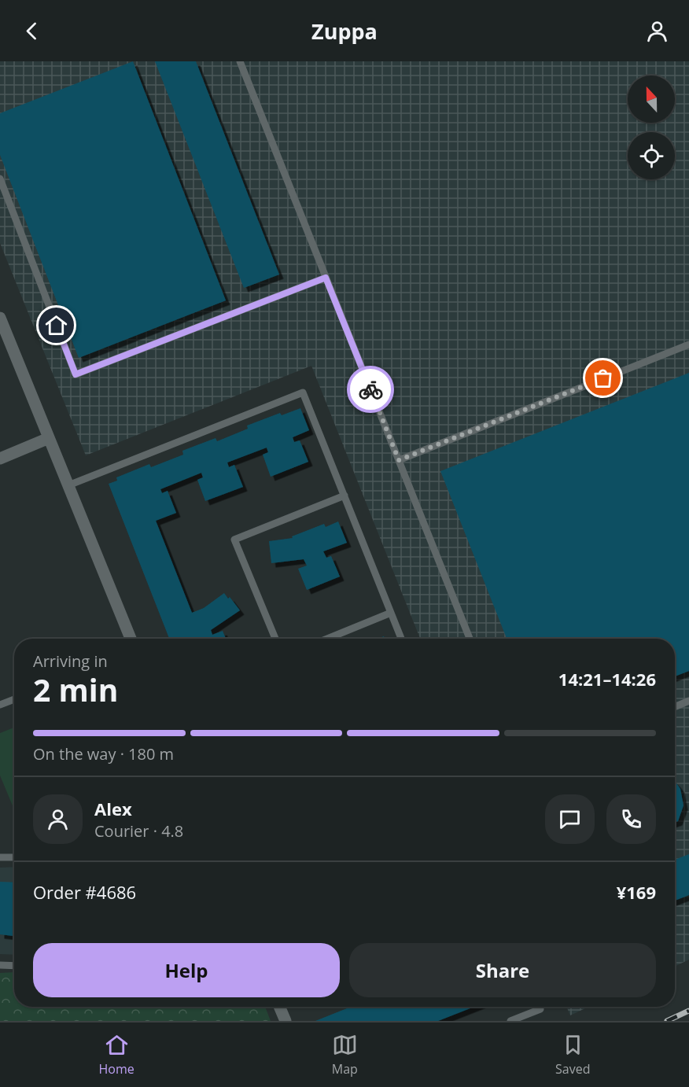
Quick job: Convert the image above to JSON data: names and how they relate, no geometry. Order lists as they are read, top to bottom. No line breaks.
{"north":"top","page":{"header":"Zuppa","heading":["2 min","Arriving in","14:21–14:26"],"panel":["Alex","Courier · 4.8","Order #4686","¥169"],"bar":"On the way · 180 m","buttons":["Help","Share"],"tabs":["Home","Map","Saved"]}}
